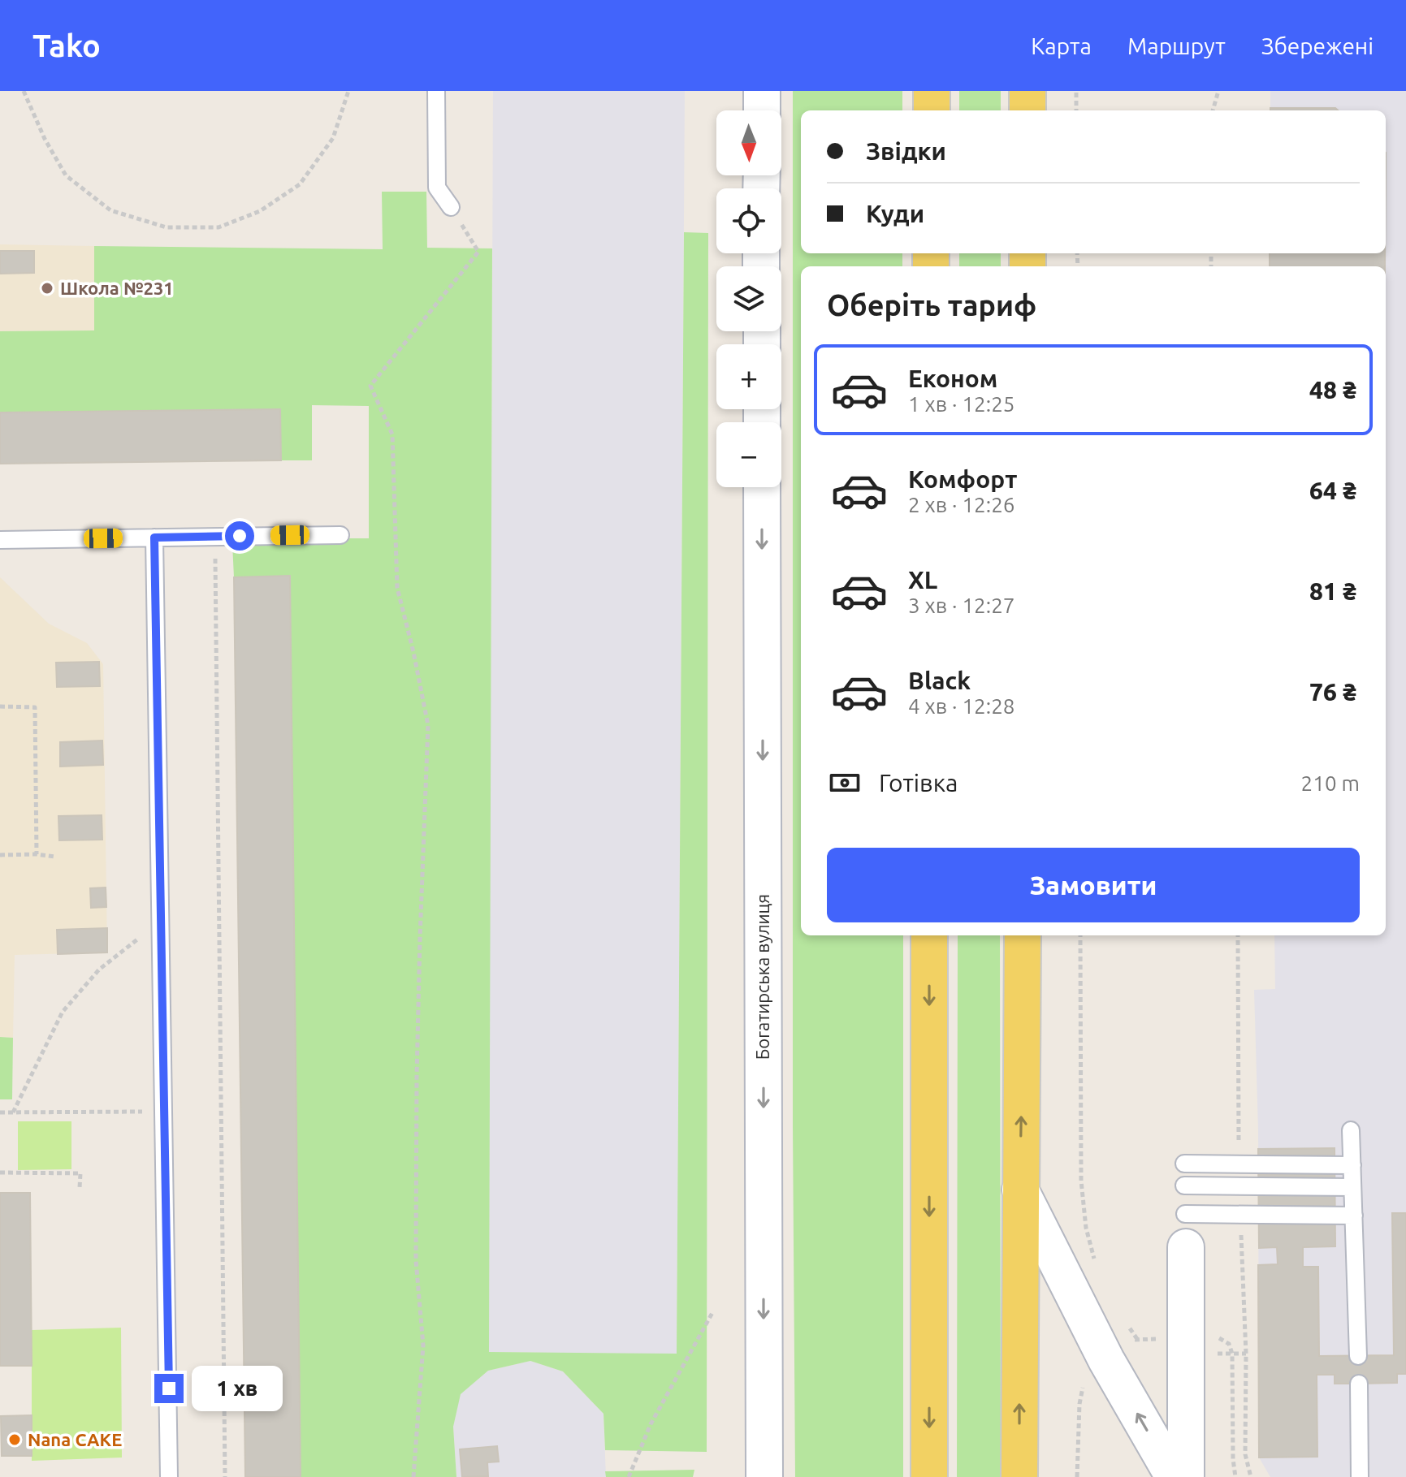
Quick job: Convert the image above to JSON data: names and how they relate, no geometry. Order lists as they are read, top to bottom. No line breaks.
{"streets":{"main road":["Богатирська вулиця"]},"places":["Школа №231","Nana CAKE"],"north":"bottom","page":{"header":"Tako","nav":["Карта","Маршрут","Збережені"],"map_buttons":["+","−"],"banner":["Звідки","Куди"],"heading":"Оберіть тариф","list":[{"name":"Економ","note":"1 хв · 12:25","value":"48 ₴"},{"name":"Комфорт","note":"2 хв · 12:26","value":"64 ₴"},{"name":"XL","note":"3 хв · 12:27","value":"81 ₴"},{"name":"Black","note":"4 хв · 12:28","value":"76 ₴"}],"pay":["Готівка","210 m"],"buttons":"Замовити","bubble":"1 хв"}}
